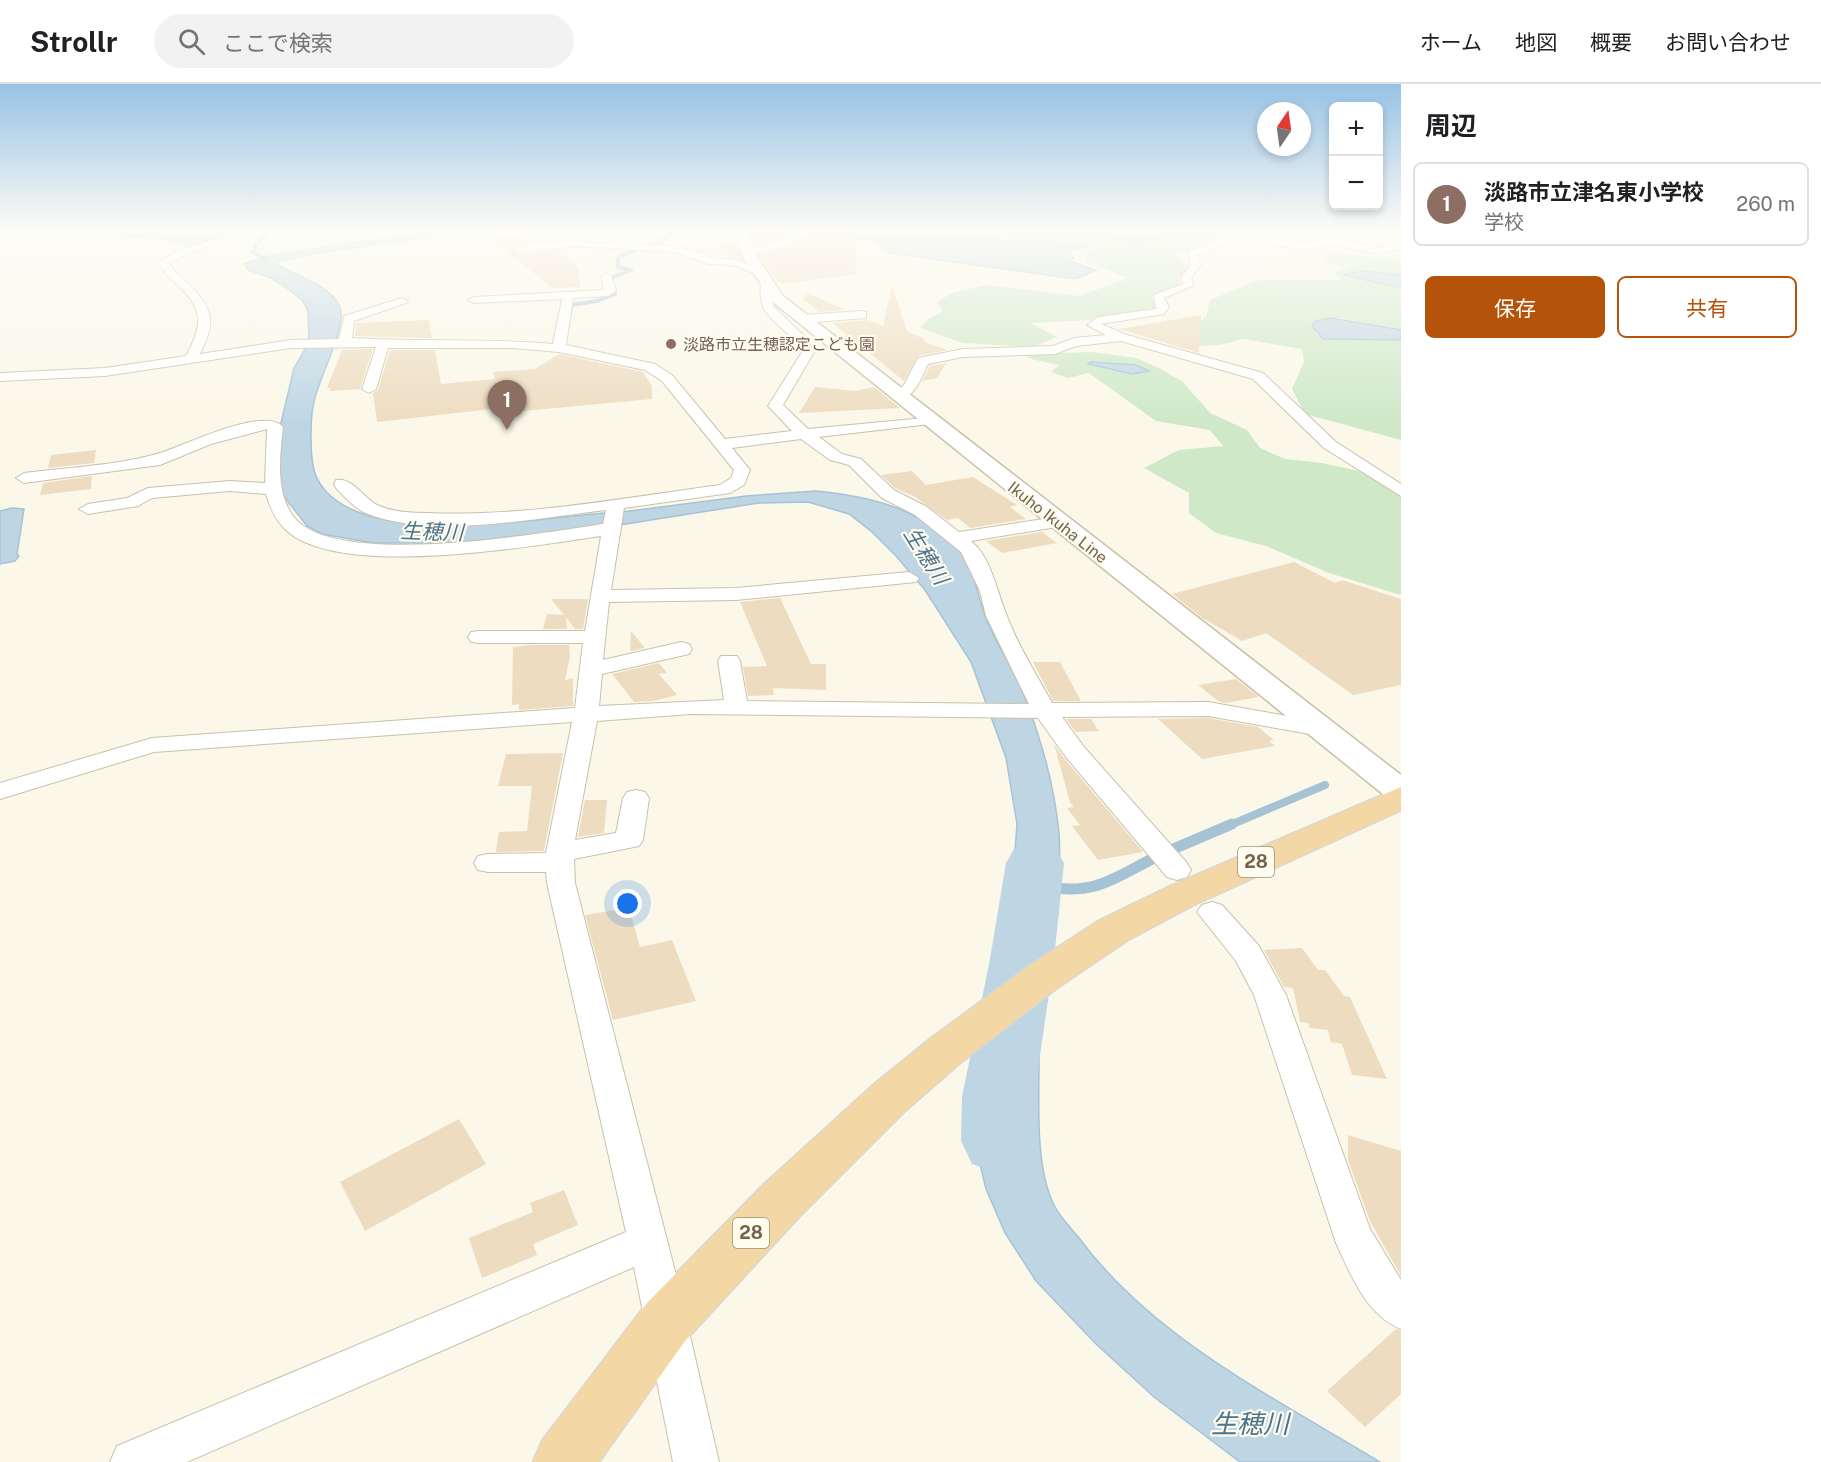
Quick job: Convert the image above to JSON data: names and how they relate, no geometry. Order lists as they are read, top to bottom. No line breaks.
{"streets":{"highway":["28"],"main road":["Ikuho Ikuha Line"]},"water":["生穂川"],"places":["淡路市立生穂認定こども園"],"north":"top","page":{"header":"Strollr","search":"ここで検索","nav":["ホーム","地図","概要","お問い合わせ"],"heading":"周辺","map_buttons":["+","−"],"list":[{"mark":"1","name":"淡路市立津名東小学校","note":"学校","value":"260 m"}],"buttons":["保存","共有"],"pins":"1"}}
